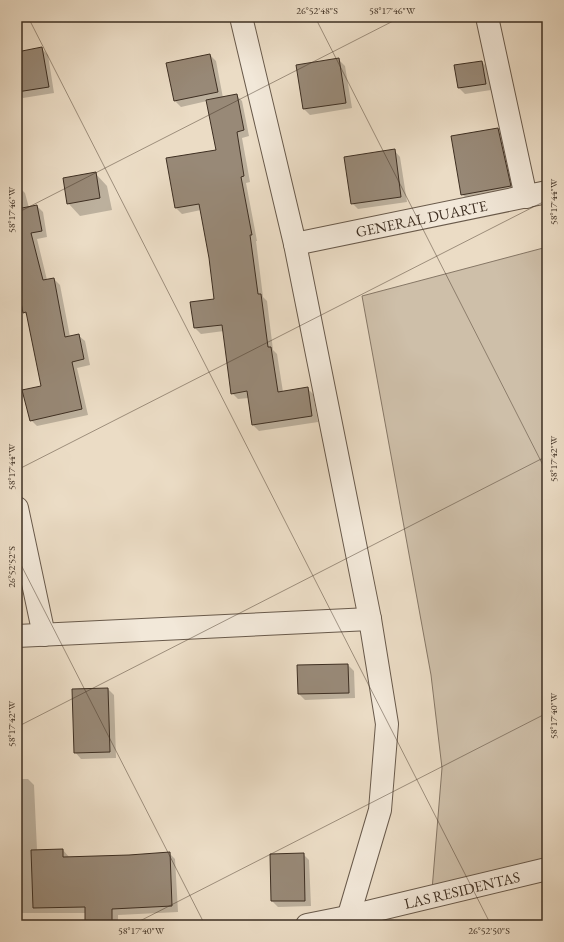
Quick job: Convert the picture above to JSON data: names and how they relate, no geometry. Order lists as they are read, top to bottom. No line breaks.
{"streets":{"street":["GENERAL DUARTE","LAS RESIDENTAS"]},"coordinates":["26°52'48\"S","58°17'46\"W","58°17'44\"W","58°17'42\"W","26°52'52\"S","58°17'40\"W","26°52'50\"S"]}
